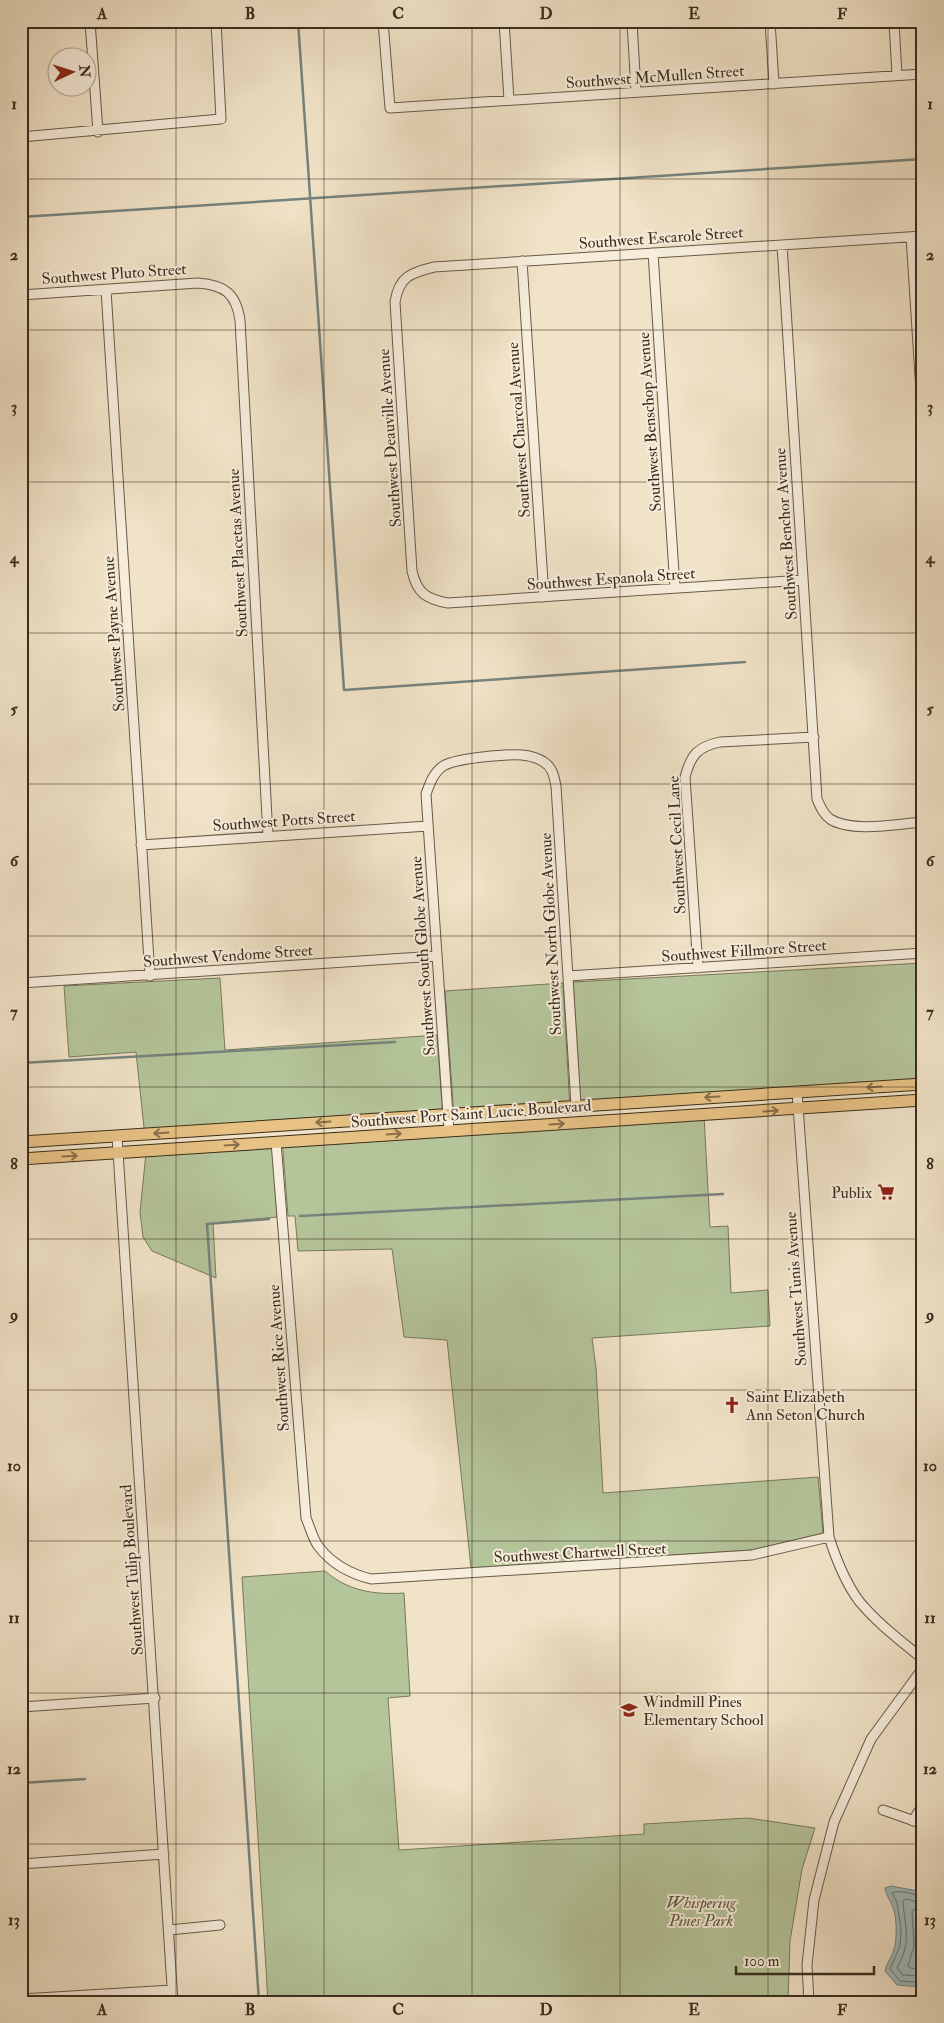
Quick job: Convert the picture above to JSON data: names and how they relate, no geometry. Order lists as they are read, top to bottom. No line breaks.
{"streets":{"main road":["Southwest Port Saint Lucie Boulevard"],"street":["Southwest McMullen Street","Southwest Escarole Street","Southwest Pluto Street","Southwest Benschop Avenue","Southwest Charcoal Avenue","Southwest Deauville Avenue","Southwest Benchor Avenue","Southwest Placetas Avenue","Southwest Espanola Street","Southwest Payne Avenue","Southwest Potts Street","Southwest Cecil Lane","Southwest North Globe Avenue","Southwest Fillmore Street","Southwest Vendome Street","Southwest South Globe Avenue","Southwest Tunis Avenue","Southwest Rice Avenue","Southwest Chartwell Street","Southwest Tulip Boulevard"]},"crossings":[["Southwest Escarole Street","Southwest Benschop Avenue"],["Southwest Escarole Street","Southwest Charcoal Avenue"],["Southwest Escarole Street","Southwest Deauville Avenue"],["Southwest Escarole Street","Southwest Benchor Avenue"],["Southwest Pluto Street","Southwest Placetas Avenue"],["Southwest Pluto Street","Southwest Payne Avenue"],["Southwest Benschop Avenue","Southwest Espanola Street"],["Southwest Charcoal Avenue","Southwest Espanola Street"],["Southwest Deauville Avenue","Southwest Espanola Street"],["Southwest Benchor Avenue","Southwest Espanola Street"],["Southwest Benchor Avenue","Southwest Cecil Lane"],["Southwest Placetas Avenue","Southwest Potts Street"],["Southwest Payne Avenue","Southwest Potts Street"],["Southwest Payne Avenue","Southwest Vendome Street"],["Southwest Potts Street","Southwest South Globe Avenue"],["Southwest Cecil Lane","Southwest Fillmore Street"],["Southwest North Globe Avenue","Southwest Fillmore Street"],["Southwest North Globe Avenue","Southwest South Globe Avenue"],["Southwest North Globe Avenue","Southwest Port Saint Lucie Boulevard"],["Southwest Vendome Street","Southwest South Globe Avenue"],["Southwest South Globe Avenue","Southwest Port Saint Lucie Boulevard"],["Southwest Port Saint Lucie Boulevard","Southwest Tunis Avenue"],["Southwest Port Saint Lucie Boulevard","Southwest Rice Avenue"],["Southwest Port Saint Lucie Boulevard","Southwest Tulip Boulevard"],["Southwest Tunis Avenue","Southwest Chartwell Street"],["Southwest Rice Avenue","Southwest Chartwell Street"]],"parks":["Whispering Pines Park"],"places":{"supermarket":["Publix"],"church":["Saint Elizabeth Ann Seton Church"],"school or university":["Windmill Pines Elementary School"]},"scale_bar":"100 m","north":"right","grid":{"columns":["A","B","C","D","E","F"],"rows":["1","2","3","4","5","6","7","8","9","10","11","12","13"]}}
